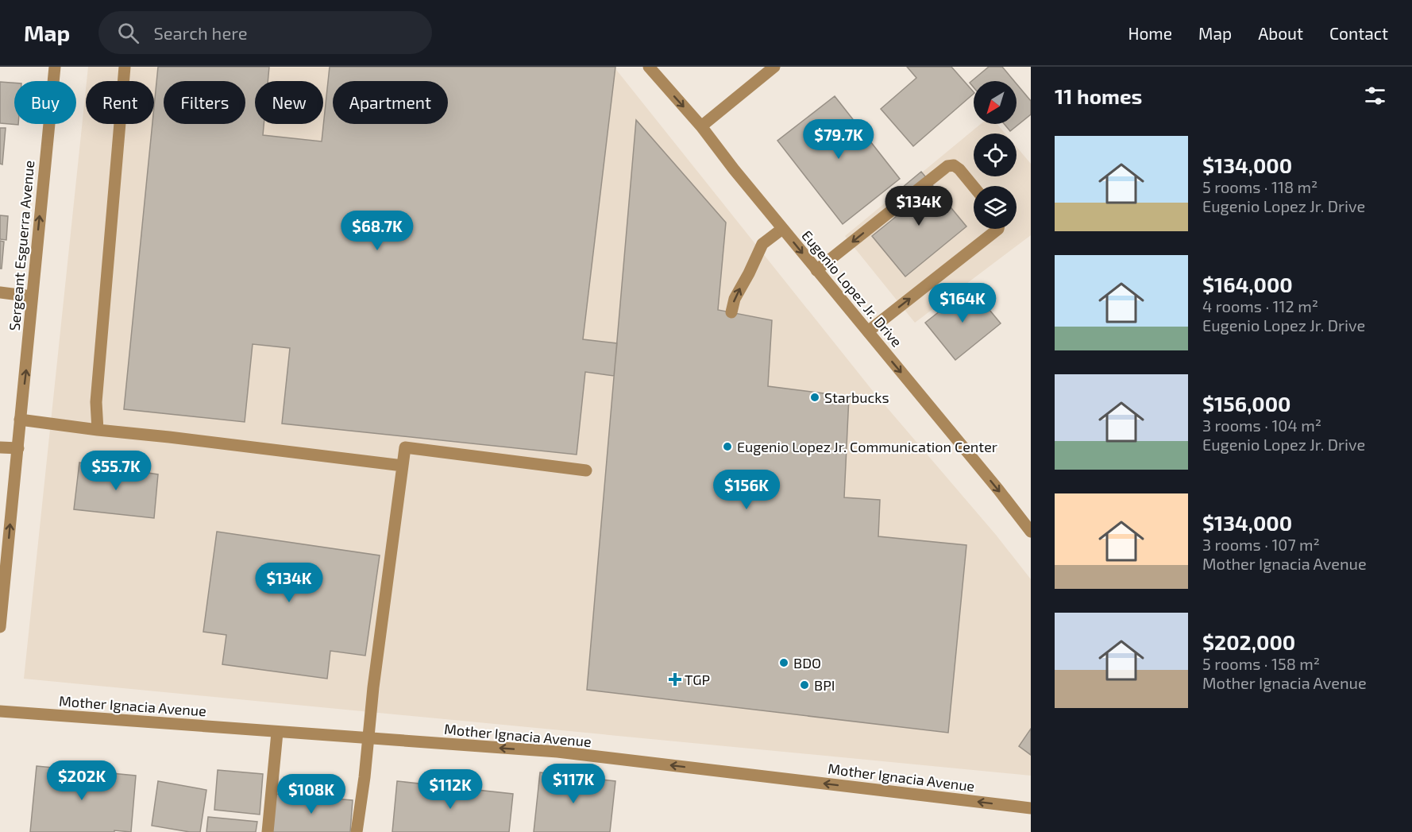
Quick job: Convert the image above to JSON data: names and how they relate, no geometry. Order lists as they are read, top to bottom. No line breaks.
{"streets":{"street":["Sergeant Esguerra Avenue","Eugenio Lopez Jr. Drive","Mother Ignacia Avenue"]},"one_way":["Eugenio Lopez Jr. Drive","Mother Ignacia Avenue"],"places":{"other":["Starbucks","Eugenio Lopez Jr. Communication Center","BDO","BPI"],"health":["TGP"]},"north":"bottom left","page":{"header":"Map","search":"Search here","nav":["Home","Map","About","Contact"],"heading":"11 homes","chip":["Buy","Rent","Filters","New","Apartment"],"price":["$79.7K","$134K","$68.7K","$164K","$55.7K","$156K","$134K","$202K","$117K","$112K","$108K"],"list":[{"name":"$134,000","note":"5 rooms · 118 m² · Eugenio Lopez Jr. Drive"},{"name":"$164,000","note":"4 rooms · 112 m² · Eugenio Lopez Jr. Drive"},{"name":"$156,000","note":"3 rooms · 104 m² · Eugenio Lopez Jr. Drive"},{"name":"$134,000","note":"3 rooms · 107 m² · Mother Ignacia Avenue"},{"name":"$202,000","note":"5 rooms · 158 m² · Mother Ignacia Avenue"}]}}
